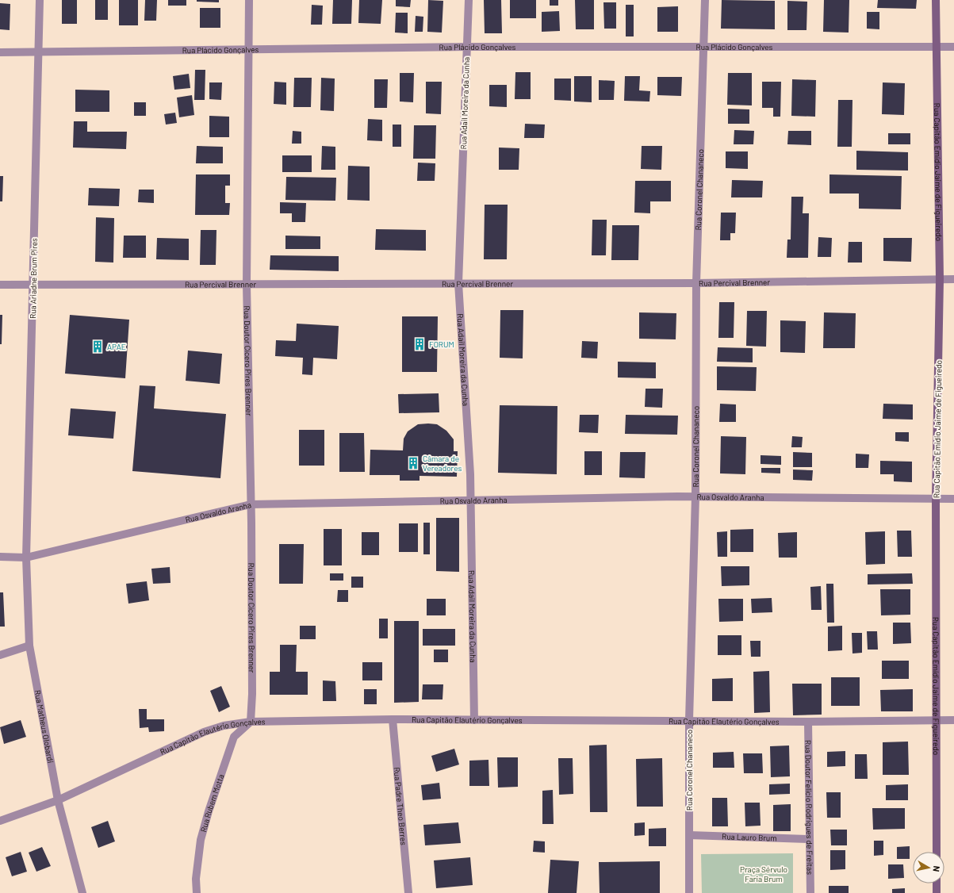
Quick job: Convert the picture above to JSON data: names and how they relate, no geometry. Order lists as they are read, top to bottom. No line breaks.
{"streets":{"main road":["Rua Capitão Emídio Jaime de Figueiredo"],"street":["Rua Plácido Gonçalves","Rua Adail Moreira da Cunha","Rua Coronel Chananeco","Rua Ariadne Brum Pires","Rua Percival Brenner","Rua Doutor Cícero Pires Brenner","Rua Osvaldo Aranha","Rua Capitão Elautério Gonçalves","Rua Matheus Olobardi","Rua Rubem Motta","Rua Padre Theo Berres","Rua Doutor Felício Rodrigues de Freitas","Rua Lauro Brum"]},"crossings":[["Rua Plácido Gonçalves","Rua Adail Moreira da Cunha"],["Rua Plácido Gonçalves","Rua Capitão Emídio Jaime de Figueiredo"],["Rua Plácido Gonçalves","Rua Coronel Chananeco"],["Rua Plácido Gonçalves","Rua Ariadne Brum Pires"],["Rua Plácido Gonçalves","Rua Doutor Cícero Pires Brenner"],["Rua Adail Moreira da Cunha","Rua Percival Brenner"],["Rua Adail Moreira da Cunha","Rua Osvaldo Aranha"],["Rua Adail Moreira da Cunha","Rua Capitão Elautério Gonçalves"],["Rua Capitão Emídio Jaime de Figueiredo","Rua Percival Brenner"],["Rua Capitão Emídio Jaime de Figueiredo","Rua Osvaldo Aranha"],["Rua Capitão Emídio Jaime de Figueiredo","Rua Capitão Elautério Gonçalves"],["Rua Coronel Chananeco","Rua Percival Brenner"],["Rua Coronel Chananeco","Rua Osvaldo Aranha"],["Rua Coronel Chananeco","Rua Capitão Elautério Gonçalves"],["Rua Coronel Chananeco","Rua Lauro Brum"],["Rua Ariadne Brum Pires","Rua Percival Brenner"],["Rua Ariadne Brum Pires","Rua Osvaldo Aranha"],["Rua Ariadne Brum Pires","Rua Matheus Olobardi"],["Rua Percival Brenner","Rua Doutor Cícero Pires Brenner"],["Rua Doutor Cícero Pires Brenner","Rua Osvaldo Aranha"],["Rua Doutor Cícero Pires Brenner","Rua Capitão Elautério Gonçalves"],["Rua Doutor Cícero Pires Brenner","Rua Rubem Motta"],["Rua Osvaldo Aranha","Rua Matheus Olobardi"],["Rua Capitão Elautério Gonçalves","Rua Matheus Olobardi"],["Rua Capitão Elautério Gonçalves","Rua Rubem Motta"],["Rua Capitão Elautério Gonçalves","Rua Padre Theo Berres"],["Rua Capitão Elautério Gonçalves","Rua Doutor Felício Rodrigues de Freitas"],["Rua Doutor Felício Rodrigues de Freitas","Rua Lauro Brum"]],"parks":["Praça Sérvulo Faria Brum"],"places":{"building":["FORUM","APAE","Câmara de Vereadores"]},"north":"right"}
